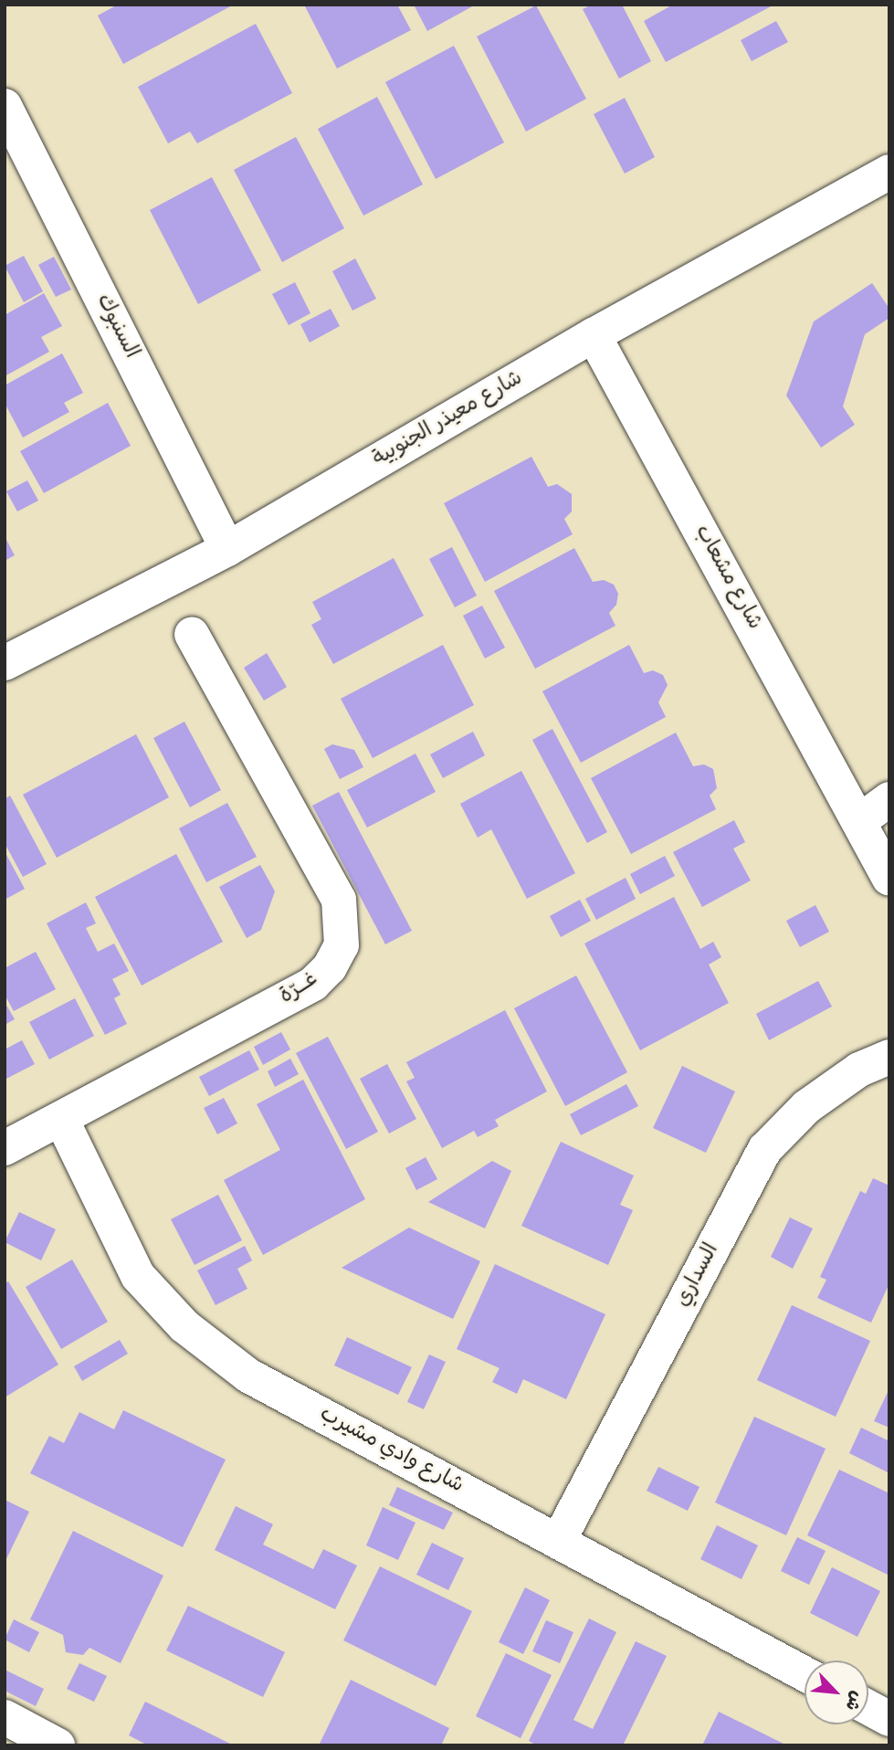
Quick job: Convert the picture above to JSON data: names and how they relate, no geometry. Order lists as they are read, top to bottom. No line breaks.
{"streets":{"street":["السنبوك","شارع معيذر الجنوبية","شارع مشعاب","غــرّة","السداري","شارع وادي مشيرب"]},"crossings":[["السنبوك","شارع معيذر الجنوبية"],["شارع معيذر الجنوبية","شارع مشعاب"],["غــرّة","شارع وادي مشيرب"],["السداري","شارع وادي مشيرب"]],"north":"bottom right"}
